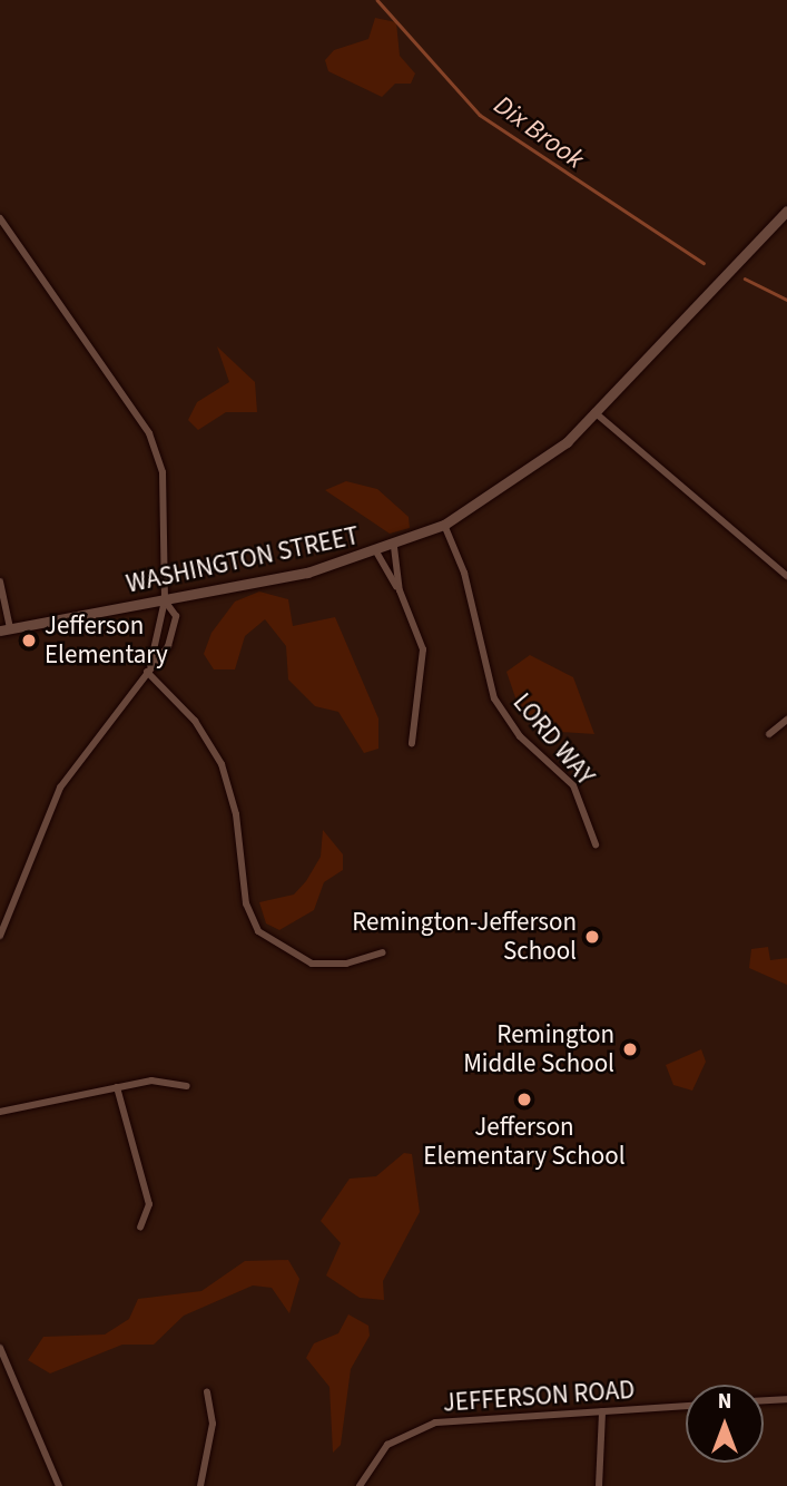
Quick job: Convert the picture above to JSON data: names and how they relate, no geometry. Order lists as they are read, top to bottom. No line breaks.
{"streets":{"main road":["WASHINGTON STREET"],"street":["LORD WAY","JEFFERSON ROAD"]},"crossings":[["WASHINGTON STREET","LORD WAY"]],"water":["Dix Brook"],"places":["Jefferson Elementary","Remington-Jefferson School","Remington Middle School","Jefferson Elementary School"],"north":"top"}
